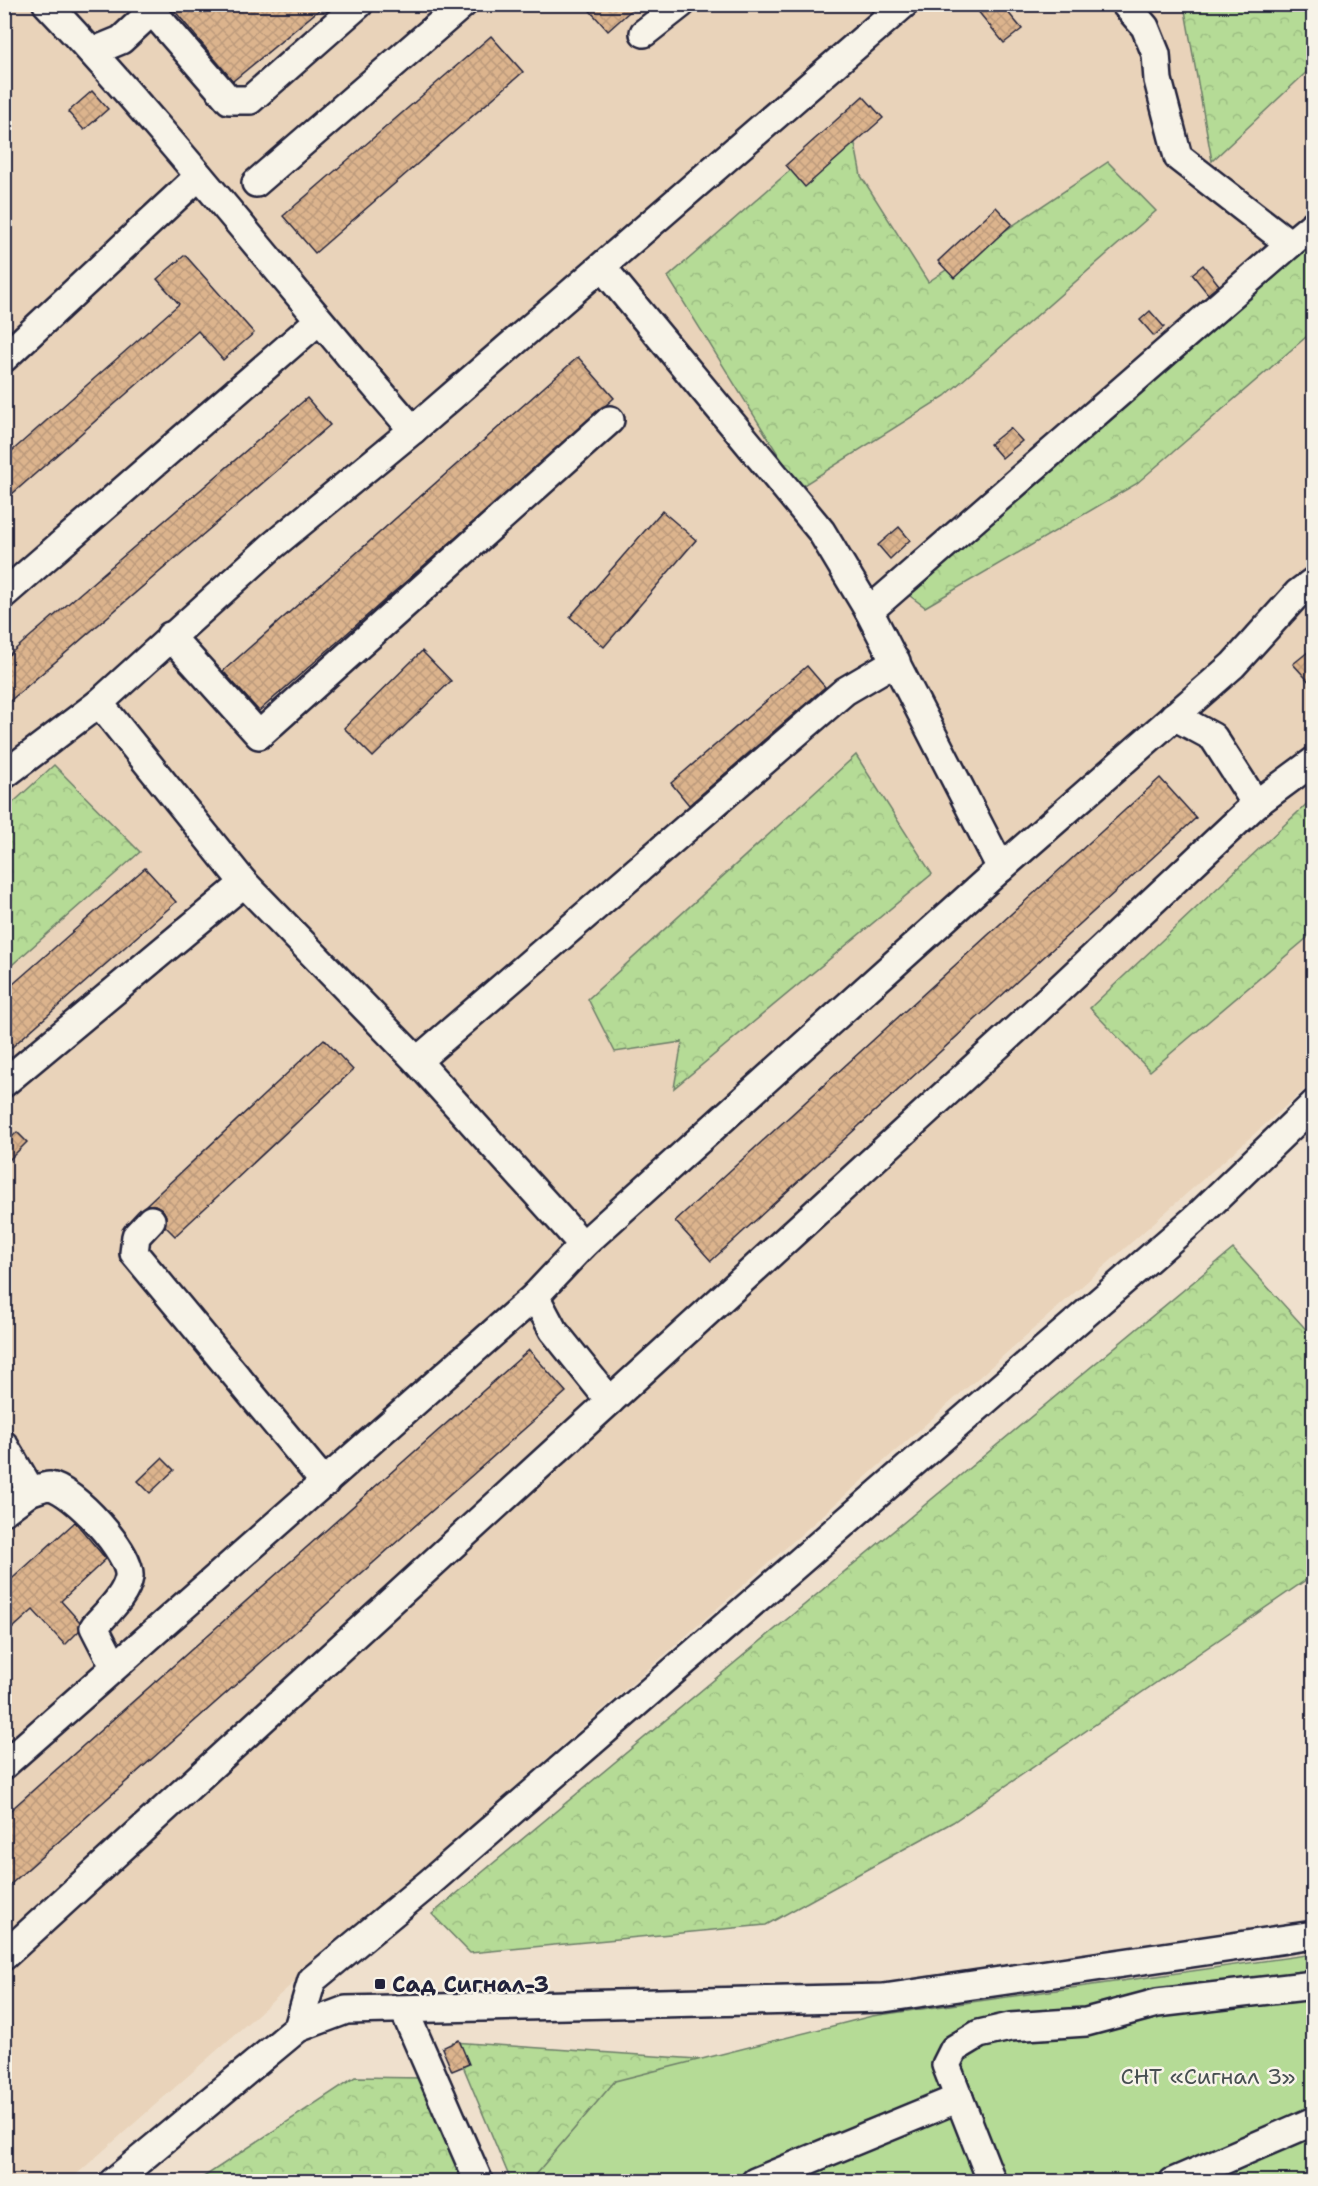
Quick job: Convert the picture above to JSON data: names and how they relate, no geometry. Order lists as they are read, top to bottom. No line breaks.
{"parks":["СНТ «Сигнал 3»"],"places":{"transit":["Сад Сигнал-3"]}}
